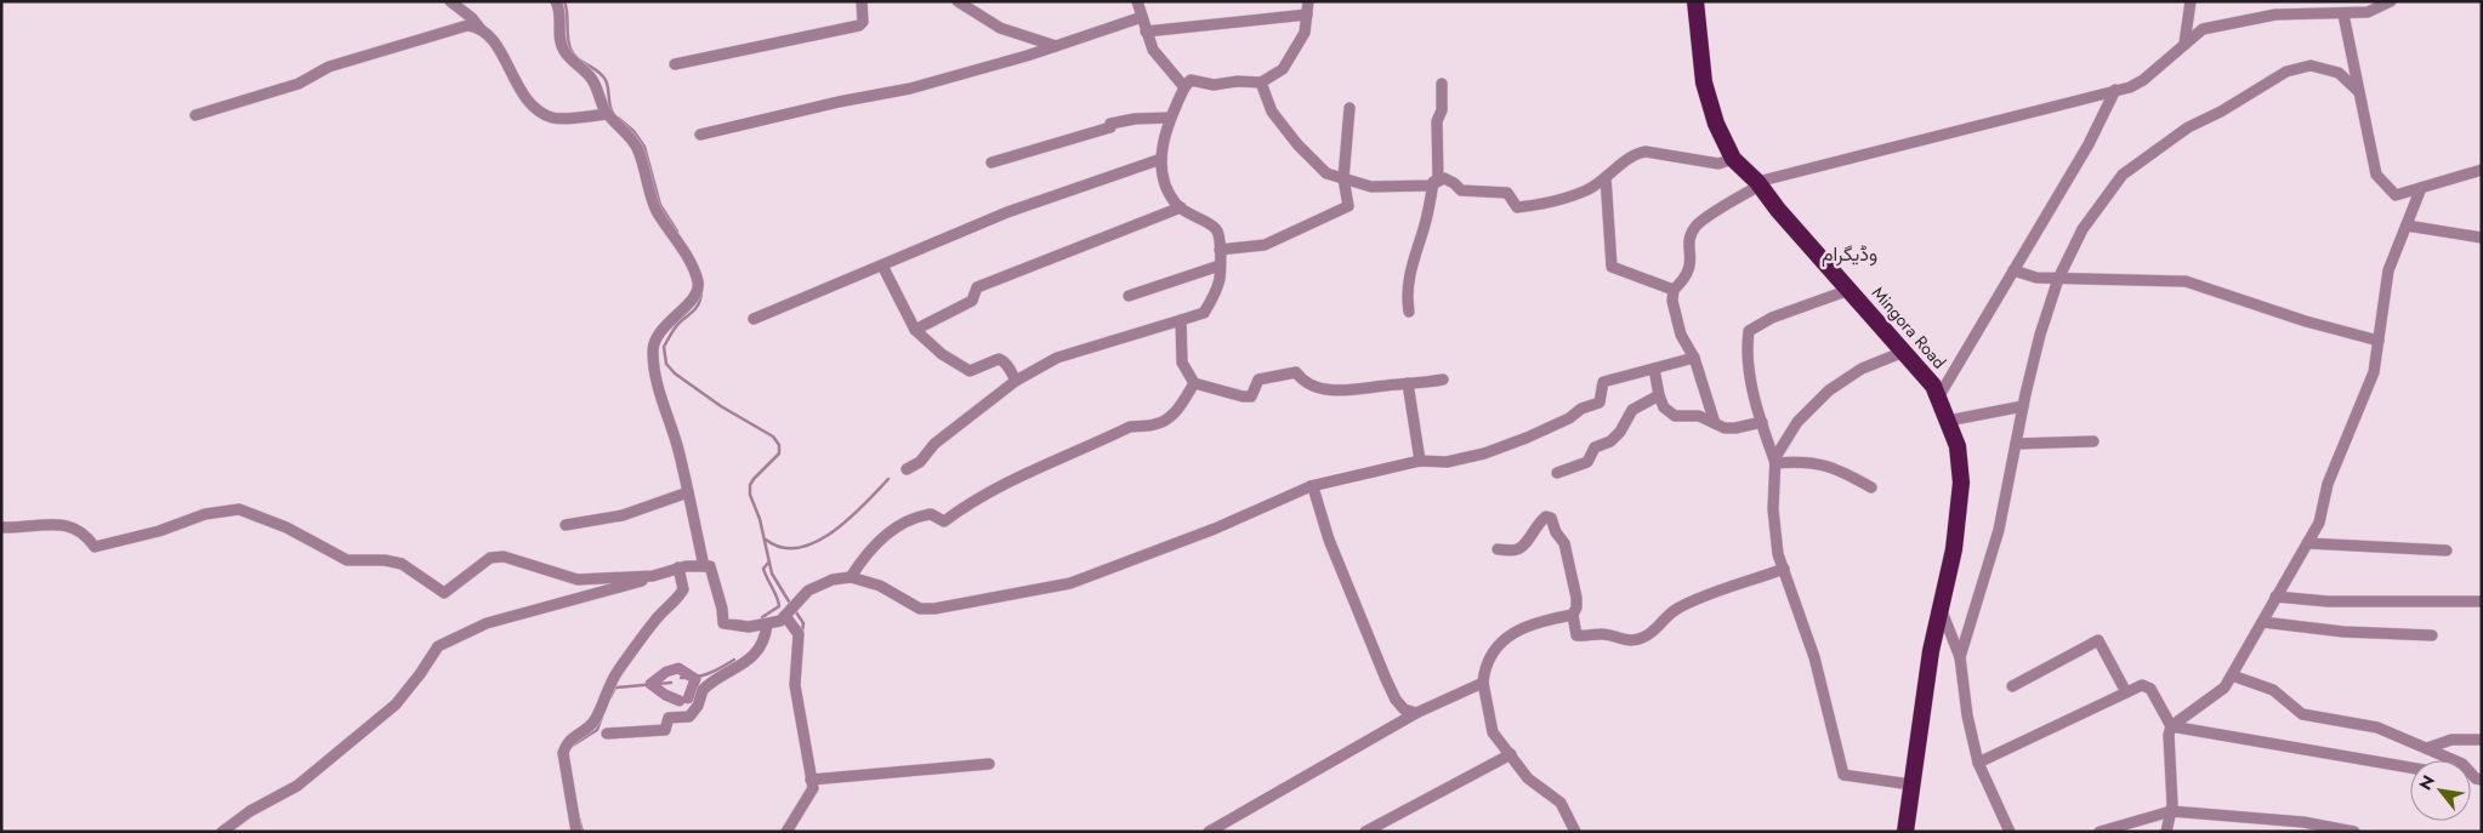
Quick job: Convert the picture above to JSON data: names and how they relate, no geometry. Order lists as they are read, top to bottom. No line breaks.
{"streets":{"highway":["Mingora Road"]},"districts":["وڈیگرام"],"north":"top left"}
